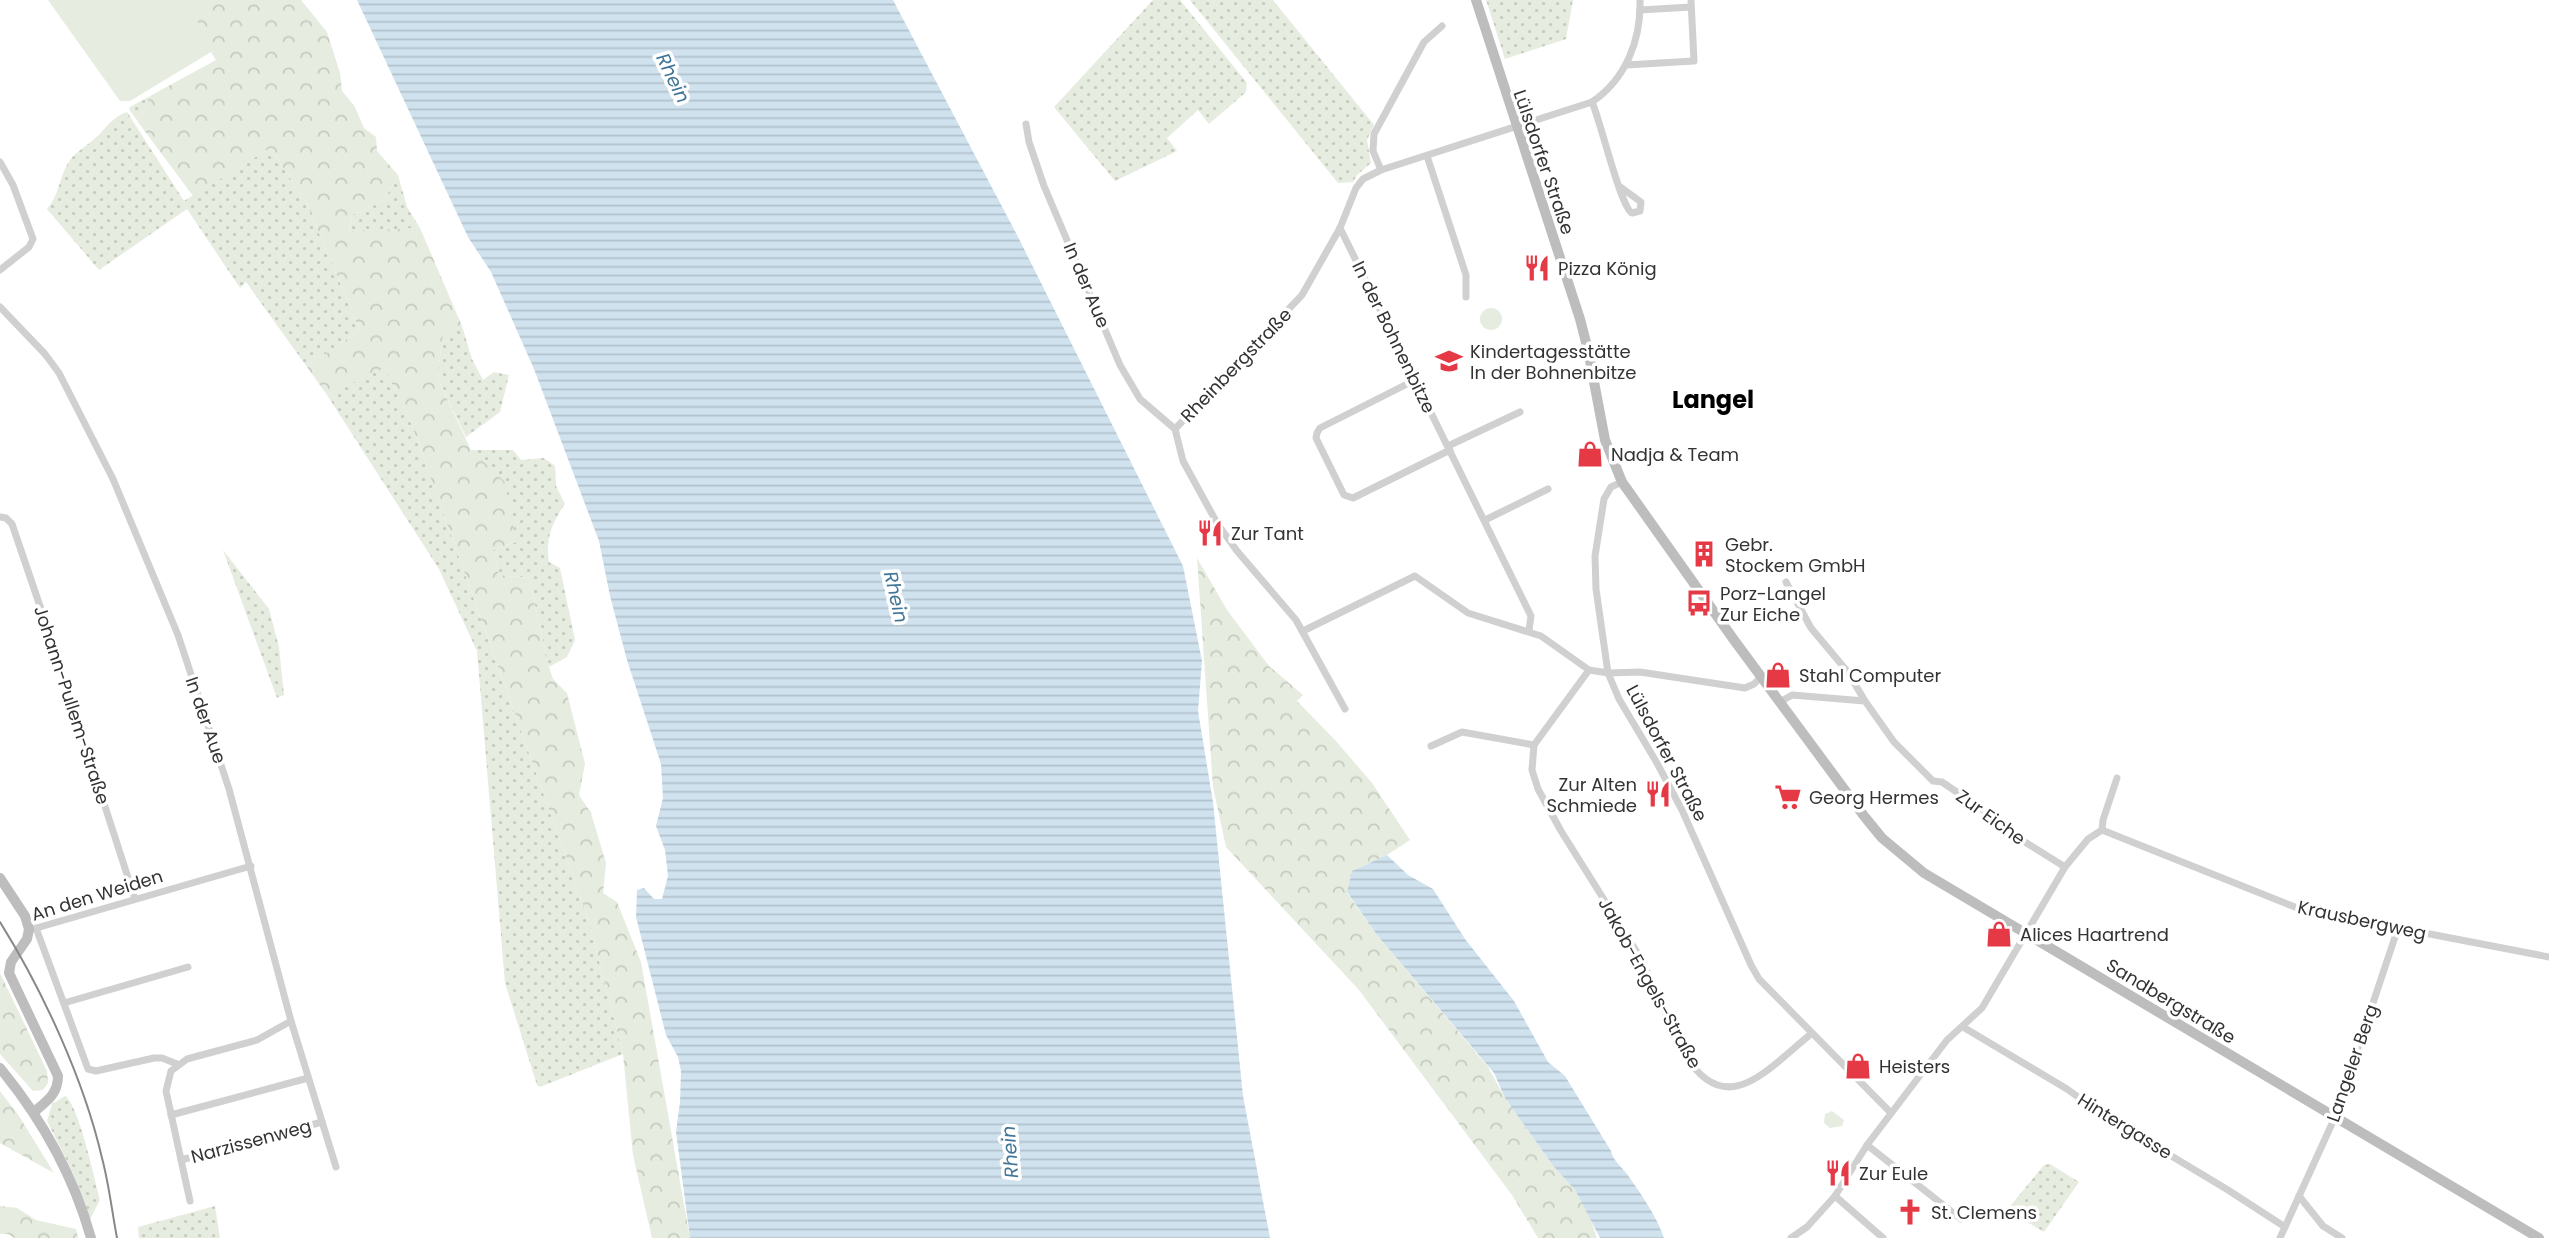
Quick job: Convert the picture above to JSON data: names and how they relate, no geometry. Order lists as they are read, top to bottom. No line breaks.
{"streets":{"street":["Lülsdorfer Straße","In der Aue","In der Bohnenbitze","Rheinbergstraße","Johann-Pullem-Straße","Zur Eiche","An den Weiden","Krausbergweg","Jakob-Engels-Straße","Sandbergstraße","Langeler Berg","Hintergasse","Narzissenweg"]},"crossings":[["Lülsdorfer Straße","Rheinbergstraße"],["Lülsdorfer Straße","Jakob-Engels-Straße"],["Lülsdorfer Straße","Sandbergstraße"],["In der Aue","Rheinbergstraße"],["In der Aue","An den Weiden"],["In der Aue","Narzissenweg"],["In der Bohnenbitze","Rheinbergstraße"],["Johann-Pullem-Straße","An den Weiden"],["Krausbergweg","Langeler Berg"],["Sandbergstraße","Langeler Berg"],["Langeler Berg","Hintergasse"]],"districts":["Langel"],"water":["Rhein"],"places":{"restaurant":["Pizza König","Zur Tant","Zur Alten Schmiede","Zur Eule"],"school or university":["Kindertagesstätte In der Bohnenbitze"],"shop":["Nadja & Team","Stahl Computer","Alices Haartrend","Heisters"],"building":["Gebr. Stockem GmbH"],"bus stop":["Porz-Langel Zur Eiche"],"supermarket":["Georg Hermes"],"church":["St. Clemens"]}}
